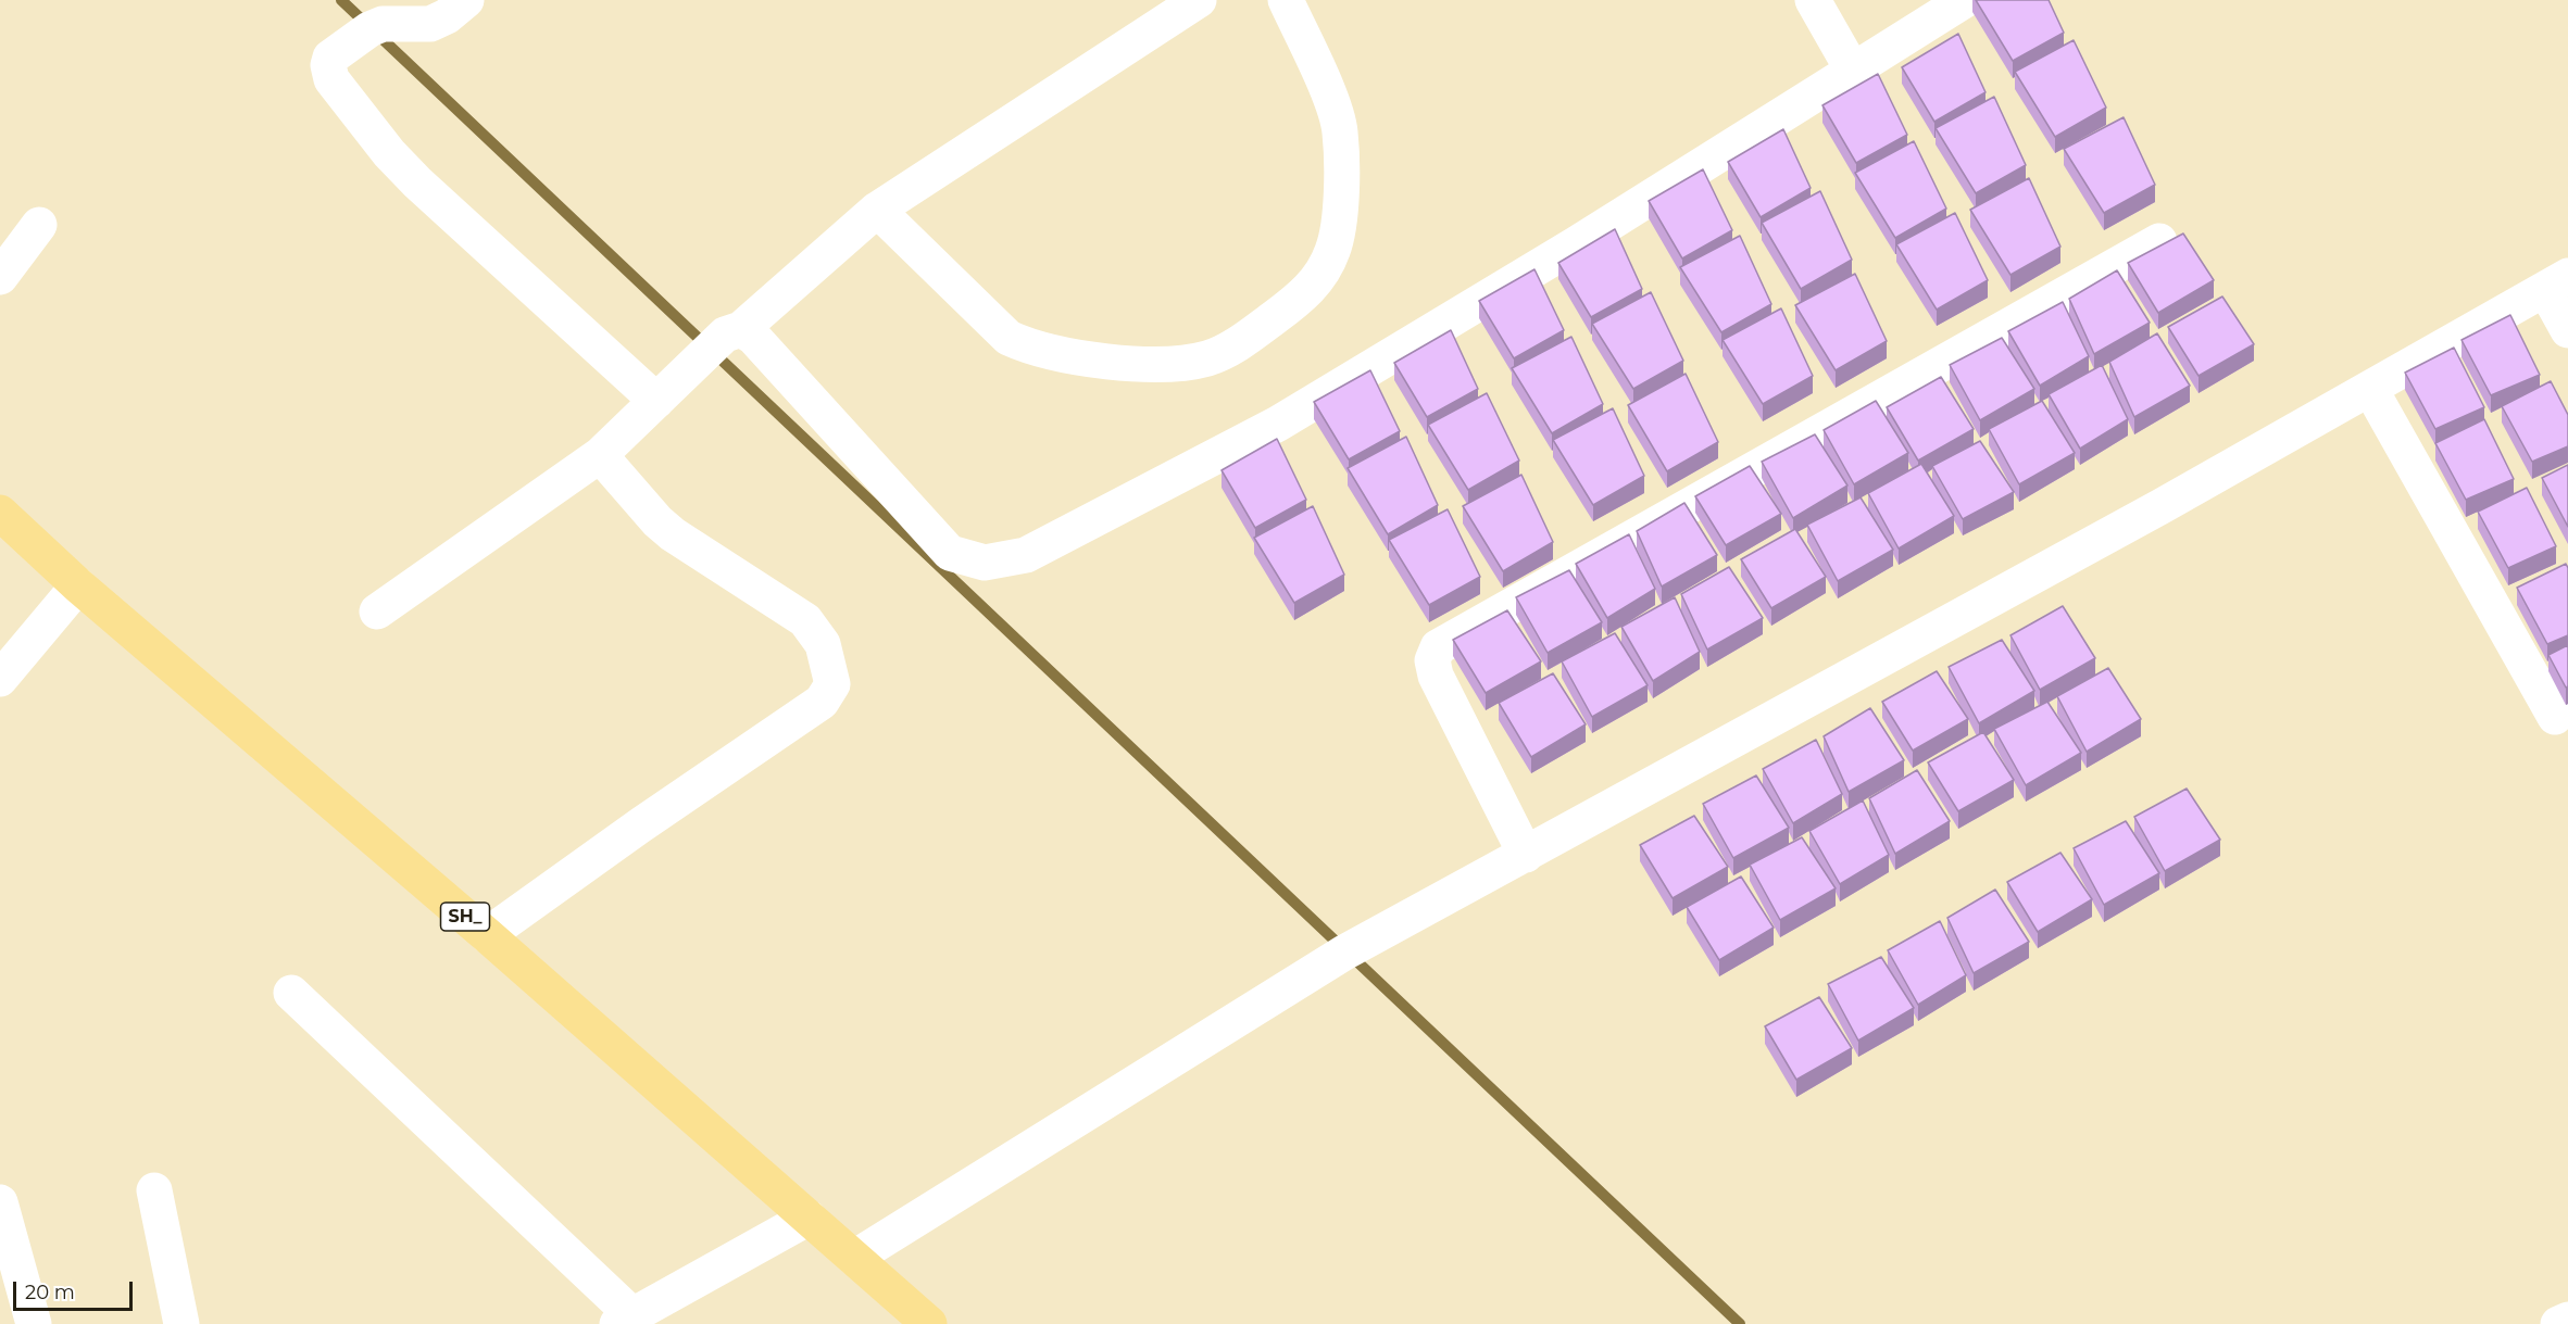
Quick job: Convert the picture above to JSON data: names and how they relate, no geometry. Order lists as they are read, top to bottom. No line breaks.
{"streets":{"main road":["SH_"]},"scale_bar":"20 m"}
